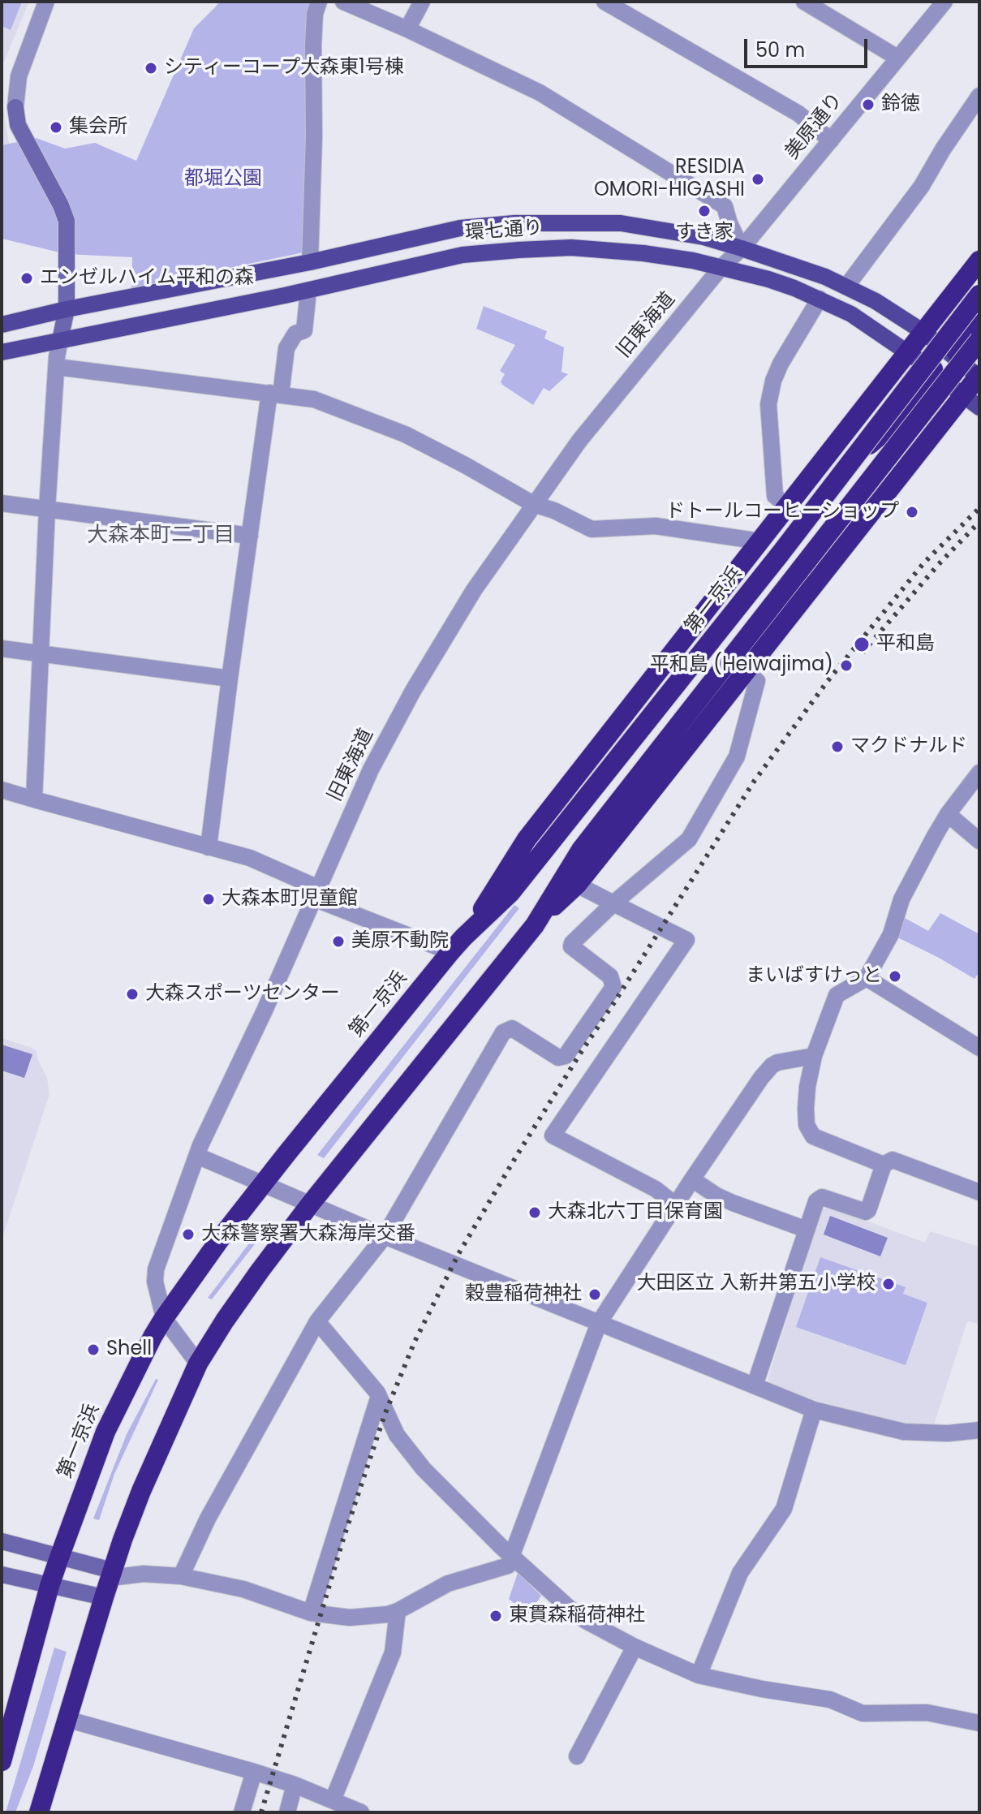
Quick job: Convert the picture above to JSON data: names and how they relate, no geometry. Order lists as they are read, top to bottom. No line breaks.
{"streets":{"highway":["第一京浜"],"main road":["環七通り"],"street":["美原通り","旧東海道"]},"crossings":[["美原通り","環七通り"],["美原通り","旧東海道"],["環七通り","旧東海道"],["旧東海道","第一京浜"]],"districts":["大森本町二丁目"],"parks":["都堀公園"],"places":["シティーコープ大森東1号棟","鈴徳","集会所","RESIDIA OMORI-HIGASHI","すき家","エンゼルハイム平和の森","ドトールコーヒーショップ","平和島","平和島 (Heiwajima)","マクドナルド","大森本町児童館","美原不動院","まいばすけっと","大森スポーツセンター","大森北六丁目保育園","大森警察署大森海岸交番","大田区立 入新井第五小学校","穀豊稲荷神社","Shell","東貫森稲荷神社"],"scale_bar":"50 m"}
